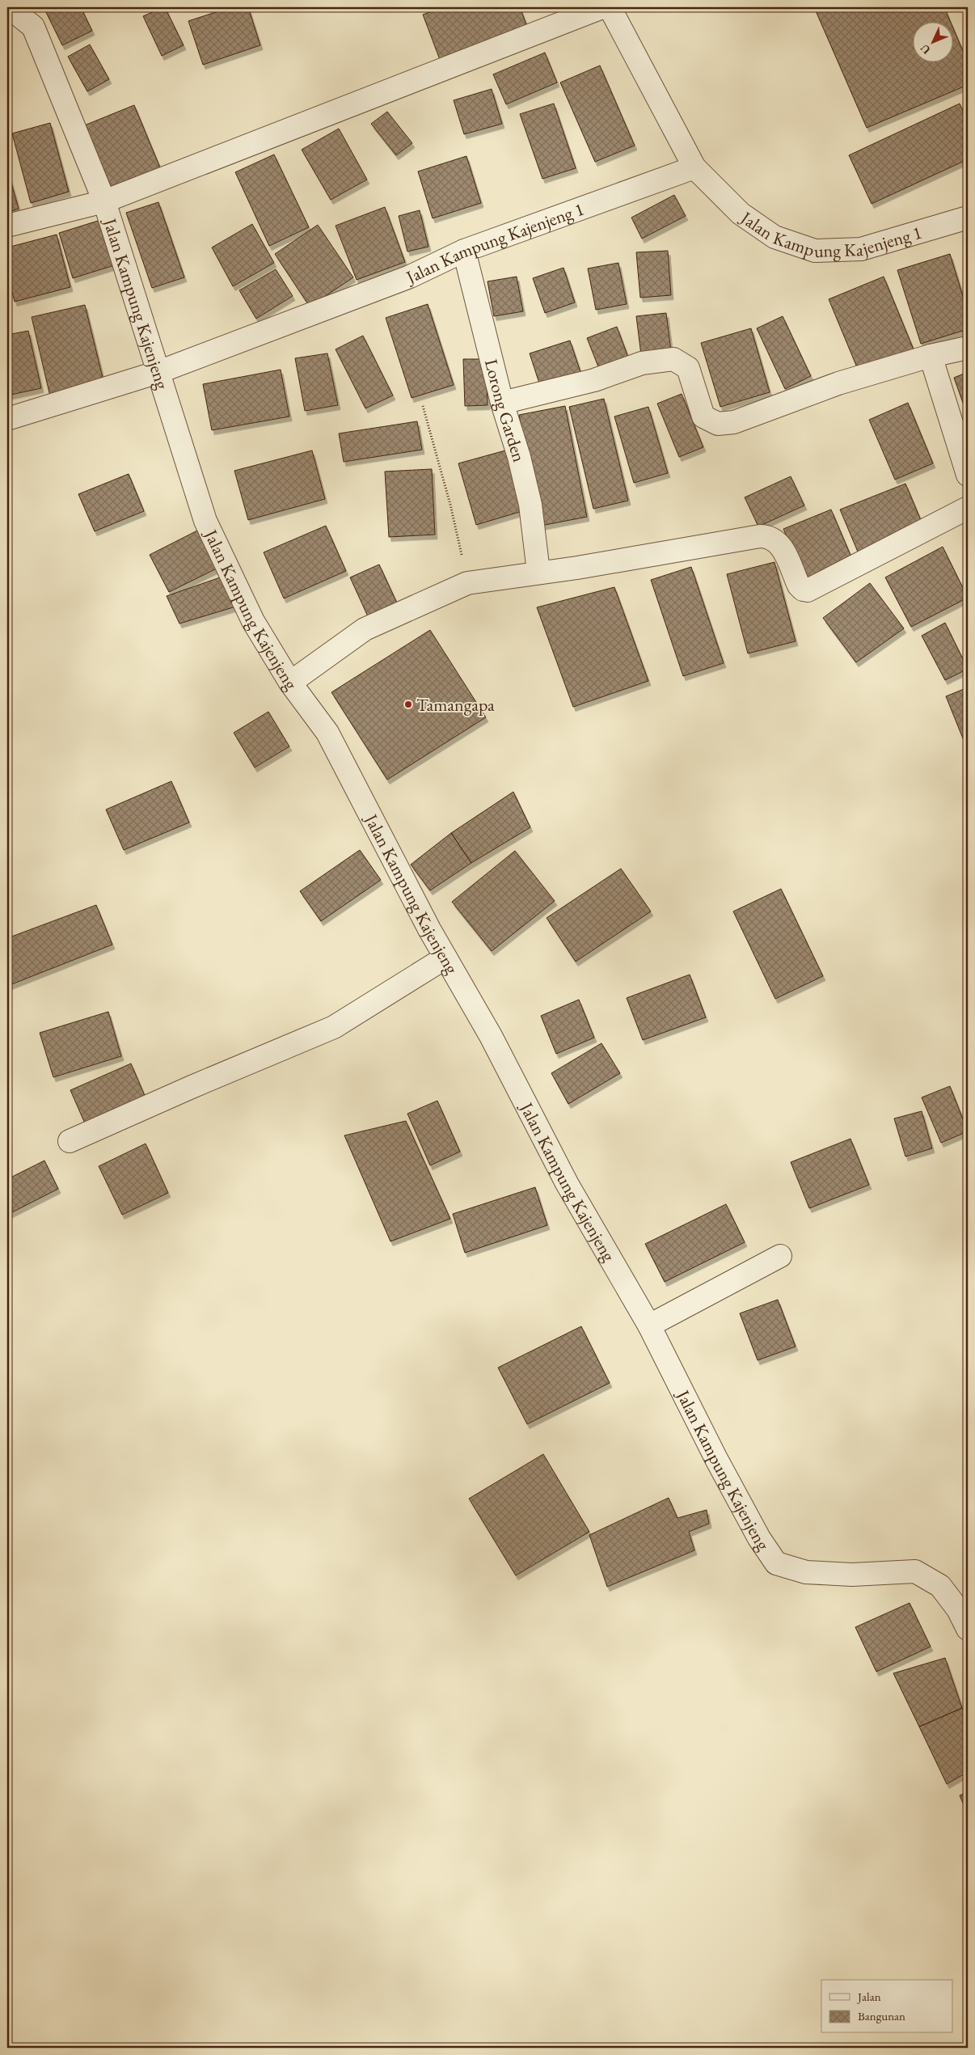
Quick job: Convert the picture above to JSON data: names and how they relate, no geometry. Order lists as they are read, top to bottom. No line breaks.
{"streets":{"street":["Jalan Kampung Kajenjeng 1","Jalan Kampung Kajenjeng","Lorong Garden"]},"crossings":[["Jalan Kampung Kajenjeng 1","Jalan Kampung Kajenjeng"],["Jalan Kampung Kajenjeng 1","Lorong Garden"]],"places":["Tamangapa"],"legend":["Jalan","Bangunan"],"north":"bottom left"}
